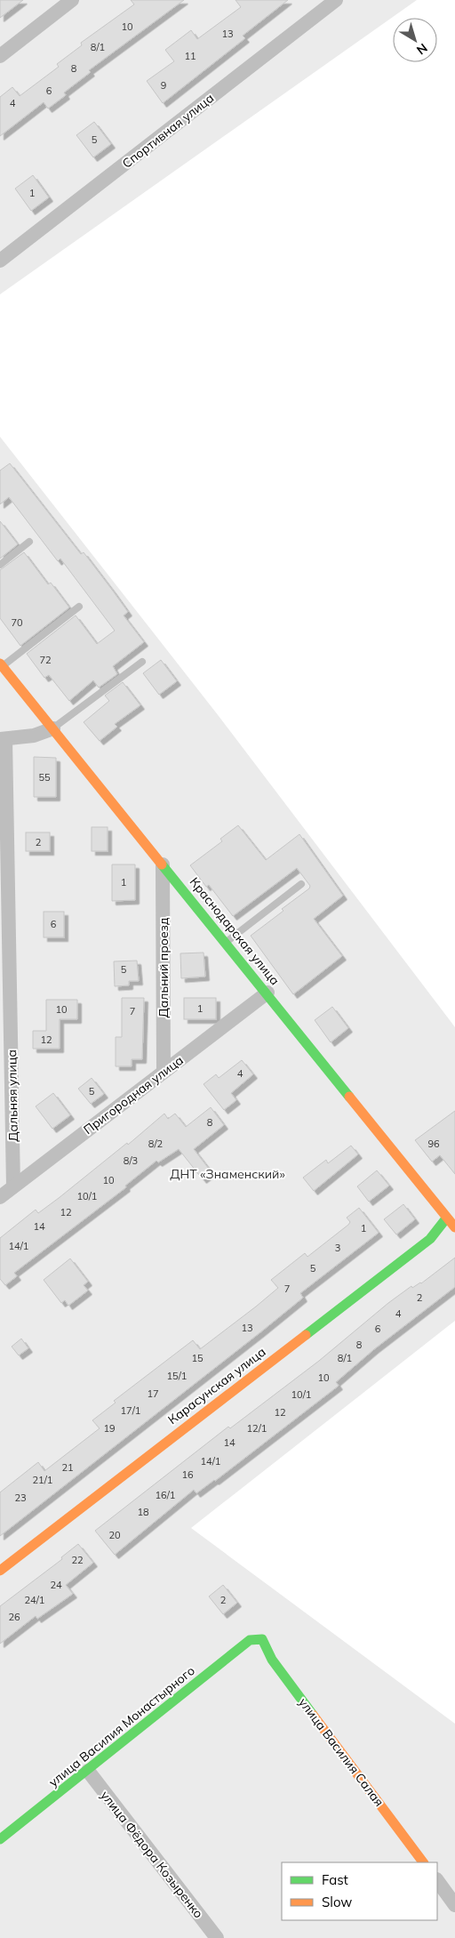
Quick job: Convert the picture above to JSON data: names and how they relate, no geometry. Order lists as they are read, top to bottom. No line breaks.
{"streets":{"street":["Спортивная улица","Краснодарская улица","Дальний проезд","Пригородная улица","Дальняя улица","Карасунская улица","улица Василия Монастырного","улица Василия Салая","улица Фёдора Козыренко"]},"crossings":[["Краснодарская улица","Дальний проезд"],["Краснодарская улица","Пригородная улица"],["Краснодарская улица","Карасунская улица"],["Дальний проезд","Пригородная улица"],["Пригородная улица","Дальняя улица"],["улица Василия Монастырного","улица Василия Салая"],["улица Василия Монастырного","улица Фёдора Козыренко"]],"parks":["ДНТ «Знаменский»"],"house_numbers":["10","13","8/1","11","8","9","6","4","5","1","70","72","55","2","1","6","5","1","10","7","12","4","5","8","8/2","96","8/3","10","10/1","12","14","1","14/1","3","5","7","2","4","13","6","8","15","8/1","15/1","10","17","10/1","17/1","12","19","12/1","14","14/1","21","16","21/1","16/1","23","18","20","22","24","24/1","2","26"],"legend":["Fast","Slow"],"north":"bottom right"}
